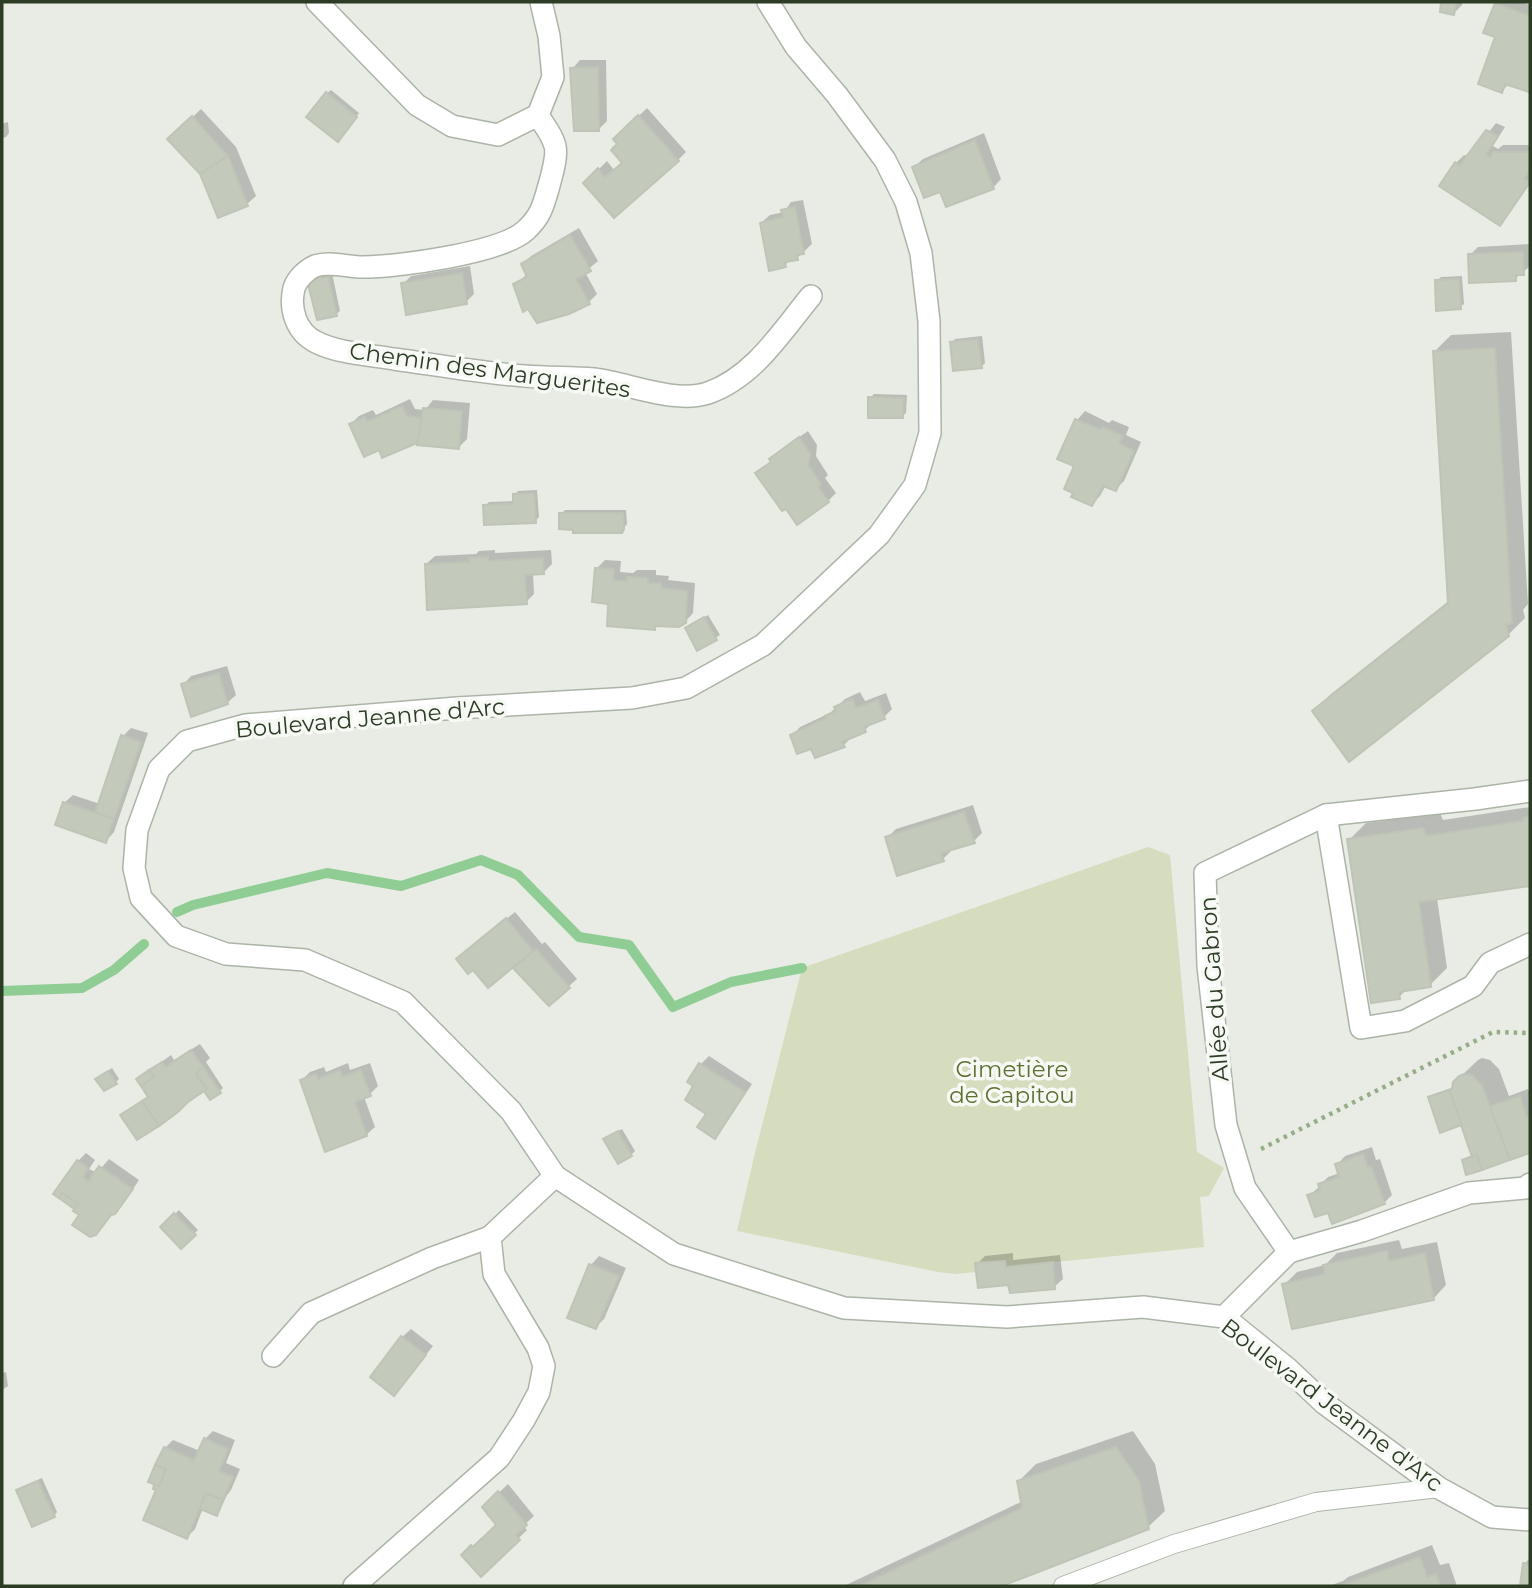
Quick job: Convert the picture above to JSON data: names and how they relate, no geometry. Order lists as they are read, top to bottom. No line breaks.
{"streets":{"street":["Chemin des Marguerites","Boulevard Jeanne d'Arc","Allée du Gabron"]},"parks":["Cimetière de Capitou"]}
